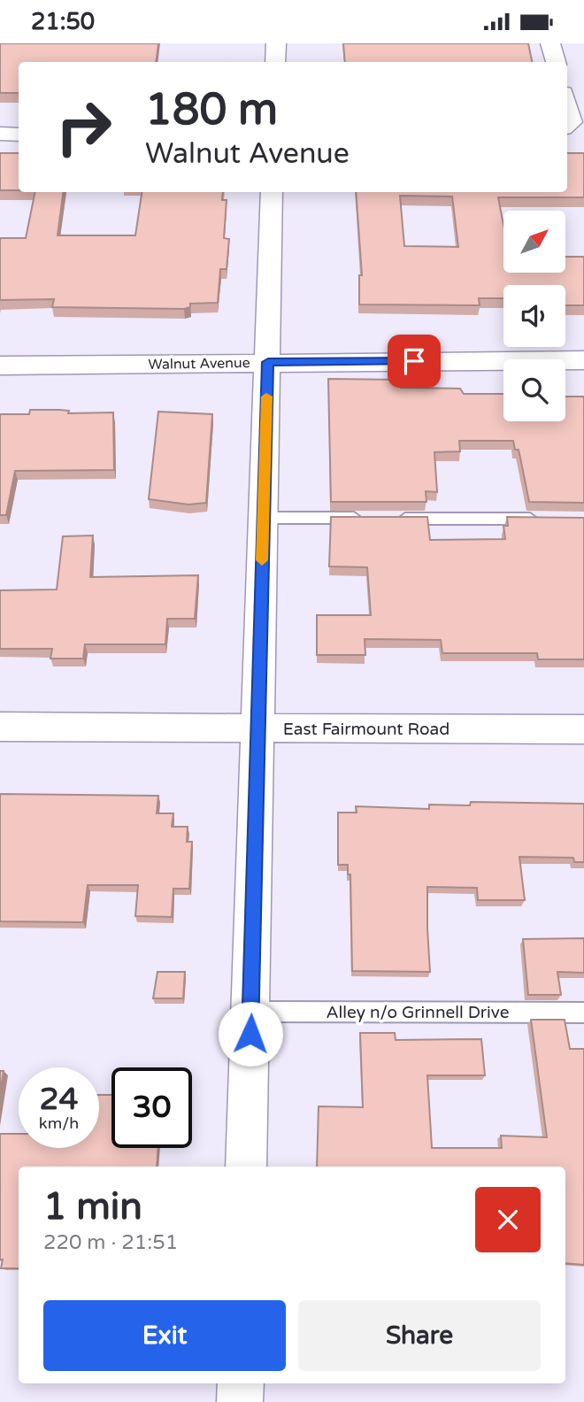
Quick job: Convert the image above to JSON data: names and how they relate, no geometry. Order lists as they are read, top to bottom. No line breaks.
{"streets":{"street":["Walnut Avenue","East Fairmount Road"],"lane":["Alley n/o Grinnell Drive"]},"north":"top right","page":{"status":"21:50","turn":["180 m","Walnut Avenue"],"speed":"24 km/h","limit":"30","heading":["1 min","220 m · 21:51"],"buttons":["Exit","Share"]}}
